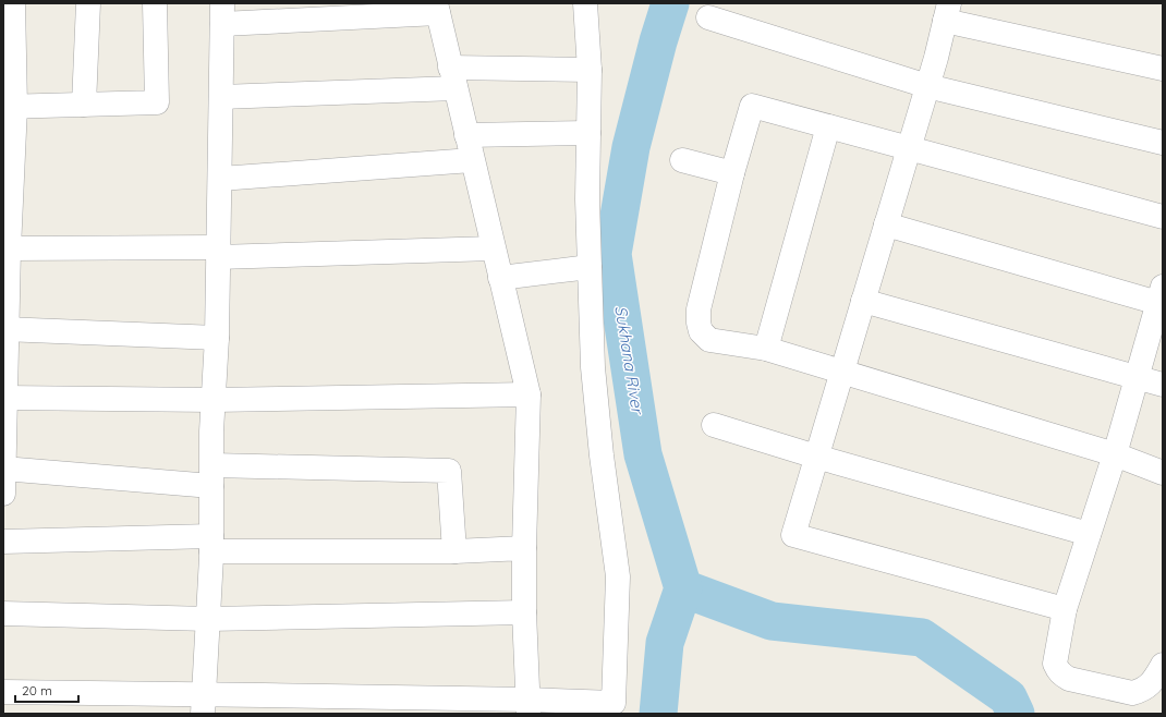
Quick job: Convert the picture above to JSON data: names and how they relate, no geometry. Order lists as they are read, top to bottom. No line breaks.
{"water":["Sukhana River"],"scale_bar":"20 m"}
